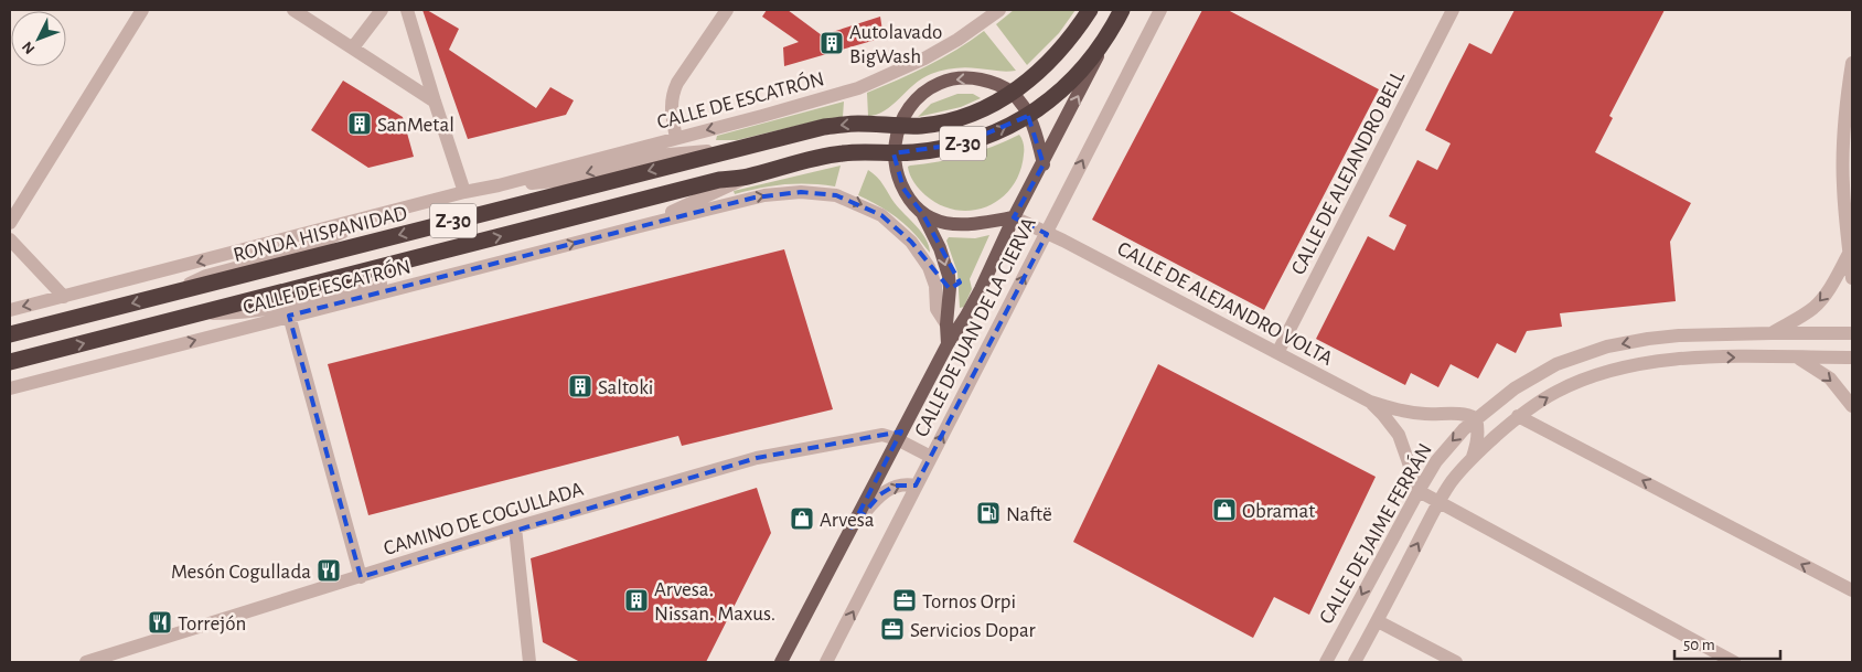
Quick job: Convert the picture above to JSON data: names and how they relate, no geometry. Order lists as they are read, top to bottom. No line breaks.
{"streets":{"highway":["Z-30","RONDA HISPANIDAD"],"street":["CALLE DE ESCATRÓN","CALLE DE ALEJANDRO BELL","CALLE DE ALEJANDRO VOLTA","CALLE DE JUAN DE LA CIERVA","CAMINO DE COGULLADA","CALLE DE JAIME FERRÁN"]},"crossings":[["CALLE DE ESCATRÓN","Z-30"],["CALLE DE ESCATRÓN","RONDA HISPANIDAD"],["CALLE DE ALEJANDRO BELL","CALLE DE ALEJANDRO VOLTA"],["CALLE DE ALEJANDRO VOLTA","CALLE DE JUAN DE LA CIERVA"],["CALLE DE ALEJANDRO VOLTA","CALLE DE JAIME FERRÁN"]],"one_way":["CALLE DE JUAN DE LA CIERVA"],"places":{"building":["Autolavado BigWash","SanMetal","Saltoki","Arvesa. Nissan. Maxus."],"shop":["Obramat","Arvesa"],"fuel station":["Naftë"],"restaurant":["Mesón Cogullada","Torrejón"],"office":["Tornos Orpi","Servicios Dopar"]},"scale_bar":"50 m","north":"bottom left"}
